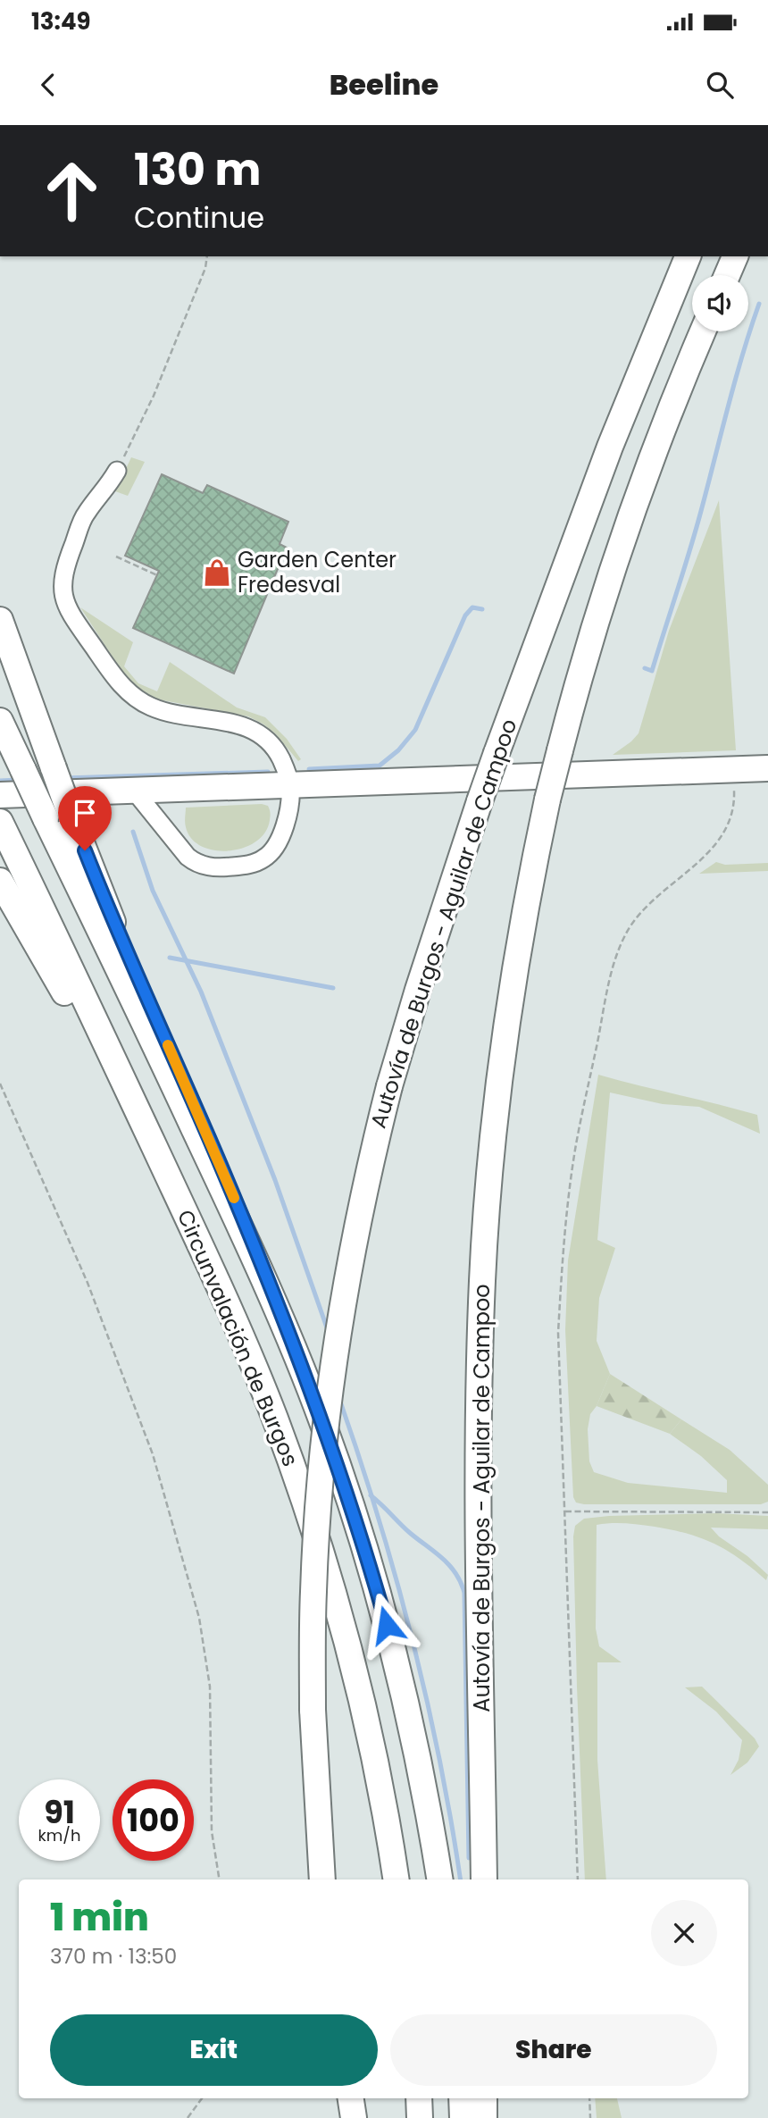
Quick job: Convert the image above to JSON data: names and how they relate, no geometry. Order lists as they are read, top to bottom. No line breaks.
{"streets":{"highway":["Autovía de Burgos - Aguilar de Campoo","Circunvalación de Burgos"]},"places":{"shop":["Garden Center Fredesval"]},"page":{"status":"13:49","header":"Beeline","turn":["130 m","Continue"],"speed":"91 km/h","limit":"100","heading":["1 min","370 m · 13:50"],"buttons":["Exit","Share"]}}
